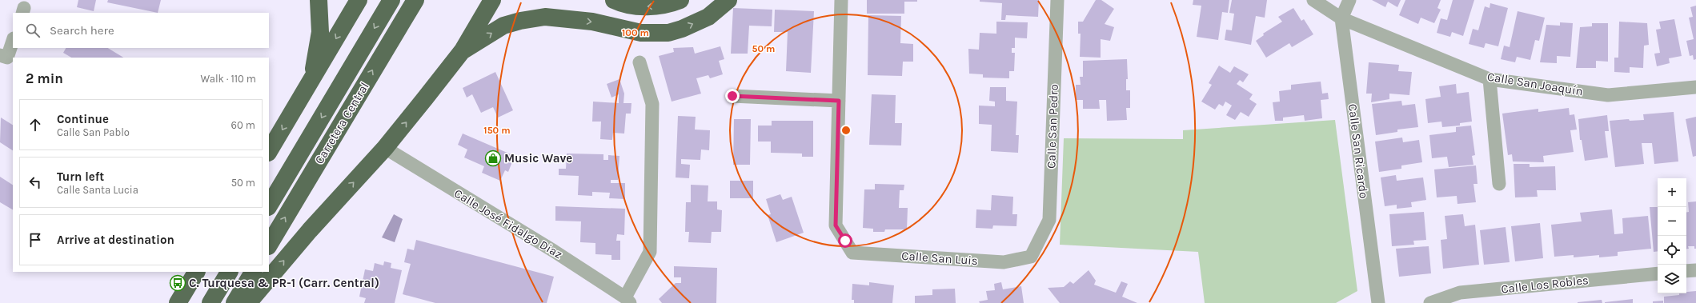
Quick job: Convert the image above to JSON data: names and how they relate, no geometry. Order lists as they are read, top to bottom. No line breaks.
{"streets":{"highway":["Carretera Central"],"street":["Calle San Joaquín","Calle San Pedro","Calle San Ricardo","Calle José Fidalgo Diaz","Calle San Luis","Calle Los Robles"]},"crossings":[["Calle San Joaquín","Calle San Ricardo"],["Calle San Pedro","Calle San Luis"]],"places":{"shop":["Music Wave"],"bus stop":["C. Turquesa & PR-1 (Carr. Central)"]},"page":{"search":"Search here","heading":["2 min","Walk · 110 m"],"list":[["Continue","Calle San Pablo","60 m"],["Turn left","Calle Santa Lucia","50 m"],"Arrive at destination"],"map_buttons":["+","−"]},"rings":["100 m","50 m","150 m"]}
